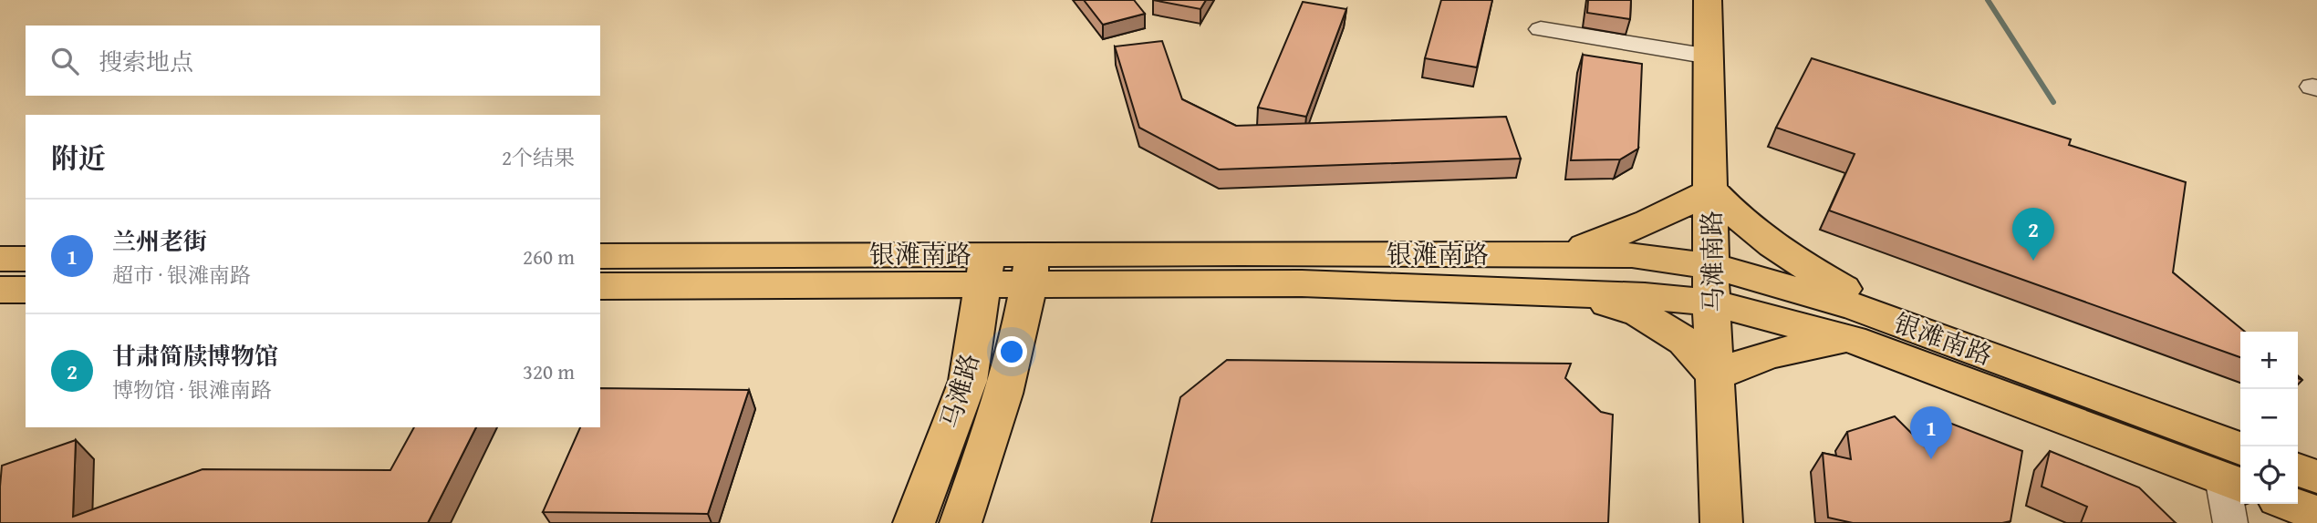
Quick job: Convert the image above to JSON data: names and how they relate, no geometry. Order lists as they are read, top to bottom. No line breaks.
{"streets":{"main road":["银滩南路","马滩南路","马滩路"]},"crossings":[["银滩南路","马滩南路"],["银滩南路","马滩路"]],"page":{"search":"搜索地点","heading":["附近","2个结果"],"list":[{"mark":"1","name":"兰州老街","note":"超市 · 银滩南路","value":"260 m"},{"mark":"2","name":"甘肃简牍博物馆","note":"博物馆 · 银滩南路","value":"320 m"}],"pins":["2","1"],"map_buttons":["+","−"]}}
